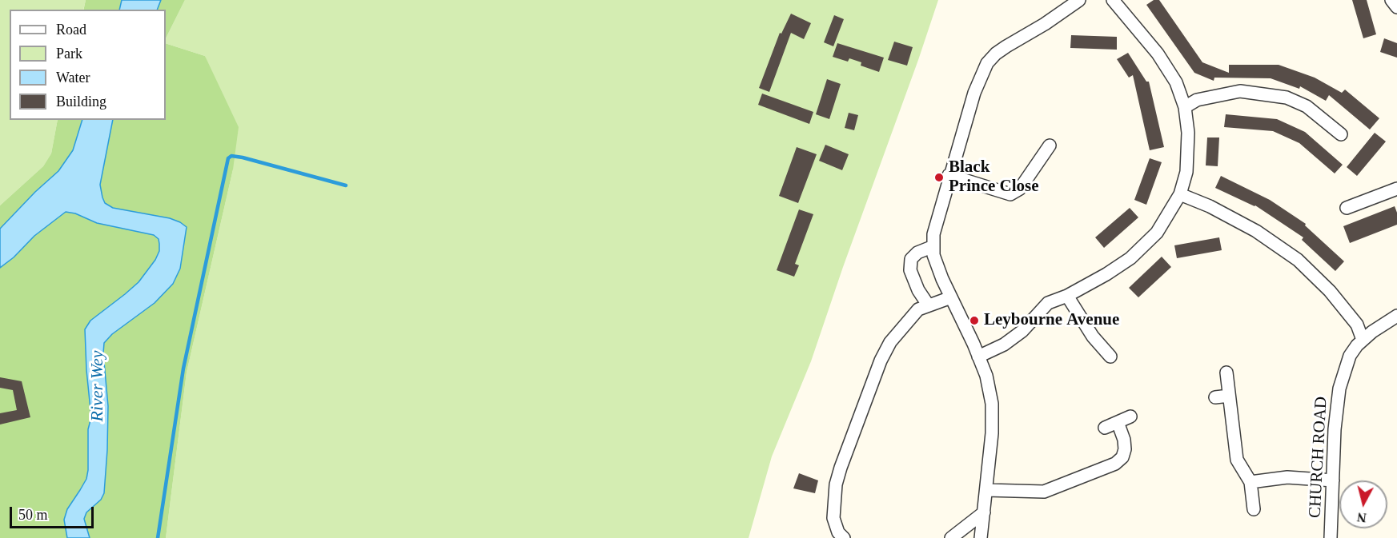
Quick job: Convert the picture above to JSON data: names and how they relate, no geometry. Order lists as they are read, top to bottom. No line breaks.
{"streets":{"street":["CHURCH ROAD"]},"water":["River Wey"],"places":["Black Prince Close","Leybourne Avenue"],"legend":["Road","Park","Water","Building"],"scale_bar":"50 m","north":"bottom"}
